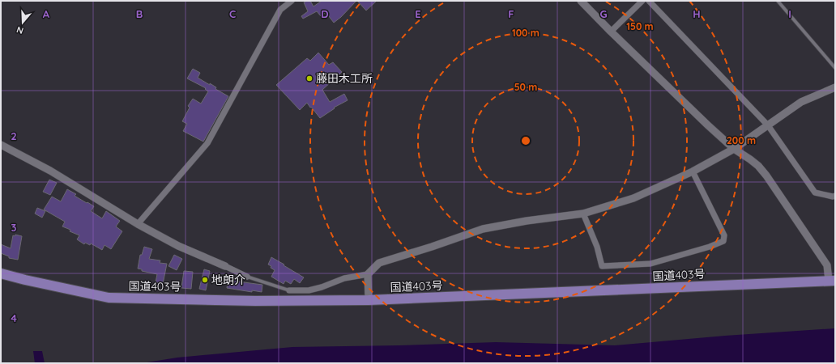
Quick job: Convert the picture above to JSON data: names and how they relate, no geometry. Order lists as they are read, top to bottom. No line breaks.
{"streets":{"highway":["国道403号"]},"places":["藤田木工所","地朗介"],"north":"bottom","grid":{"columns":["A","B","C","D","E","F","G","H","I"],"rows":["2","3","4"]},"rings":["150 m","100 m","50 m","200 m"]}
